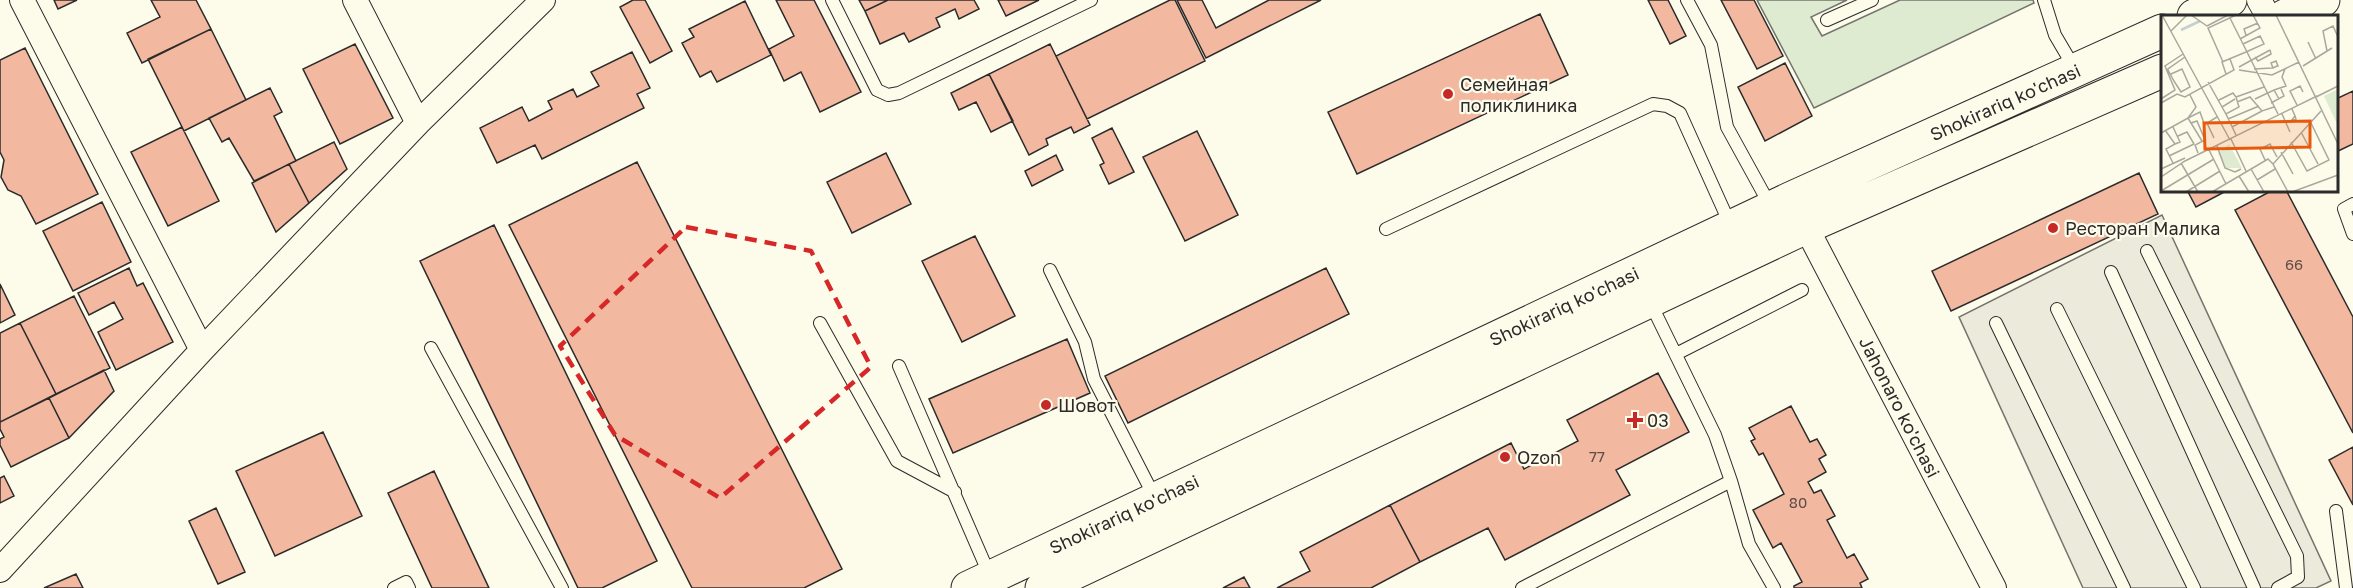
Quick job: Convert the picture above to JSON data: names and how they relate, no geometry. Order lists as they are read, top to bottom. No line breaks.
{"streets":{"main road":["Shokirariq ko'chasi"],"street":["Jahonaro ko'chasi"]},"crossings":[["Shokirariq ko'chasi","Jahonaro ko'chasi"]],"places":{"other":["Семейная поликлиника","Ресторан Малика","Шовот","Ozon"],"health":["03"]},"house_numbers":["66","77","80"]}
